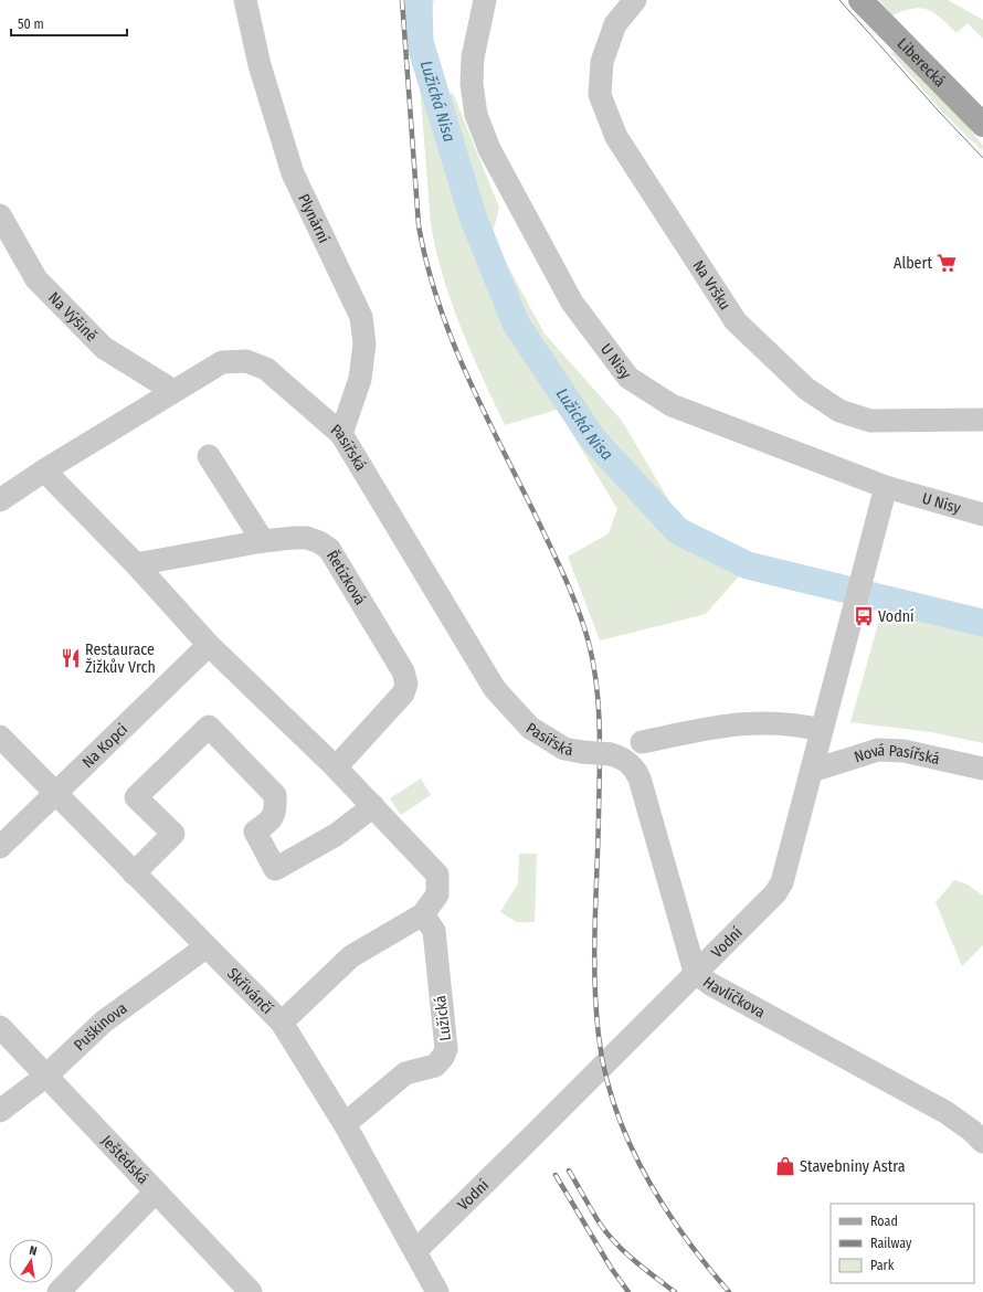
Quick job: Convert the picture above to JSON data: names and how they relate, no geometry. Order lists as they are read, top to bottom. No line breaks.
{"streets":{"main road":["Liberecká"],"street":["Plynární","Na Vršku","Na Výšině","U Nisy","Pasířská","Řetízková","Na Kopci","Nová Pasířská","Vodní","Skřivánčí","Havlíčkova","Lužická","Puškinova","Ještědská"]},"crossings":[["Plynární","Pasířská"],["Na Výšině","Pasířská"],["U Nisy","Vodní"],["Pasířská","Havlíčkova"],["Na Kopci","Skřivánčí"],["Nová Pasířská","Vodní"],["Vodní","Skřivánčí"],["Vodní","Havlíčkova"],["Skřivánčí","Lužická"],["Skřivánčí","Puškinova"],["Puškinova","Ještědská"]],"water":["Lužická Nisa"],"places":{"supermarket":["Albert"],"bus stop":["Vodní"],"restaurant":["Restaurace Žižkův Vrch"],"shop":["Stavebniny Astra"]},"legend":["Road","Railway","Park"],"scale_bar":"50 m","north":"top"}
